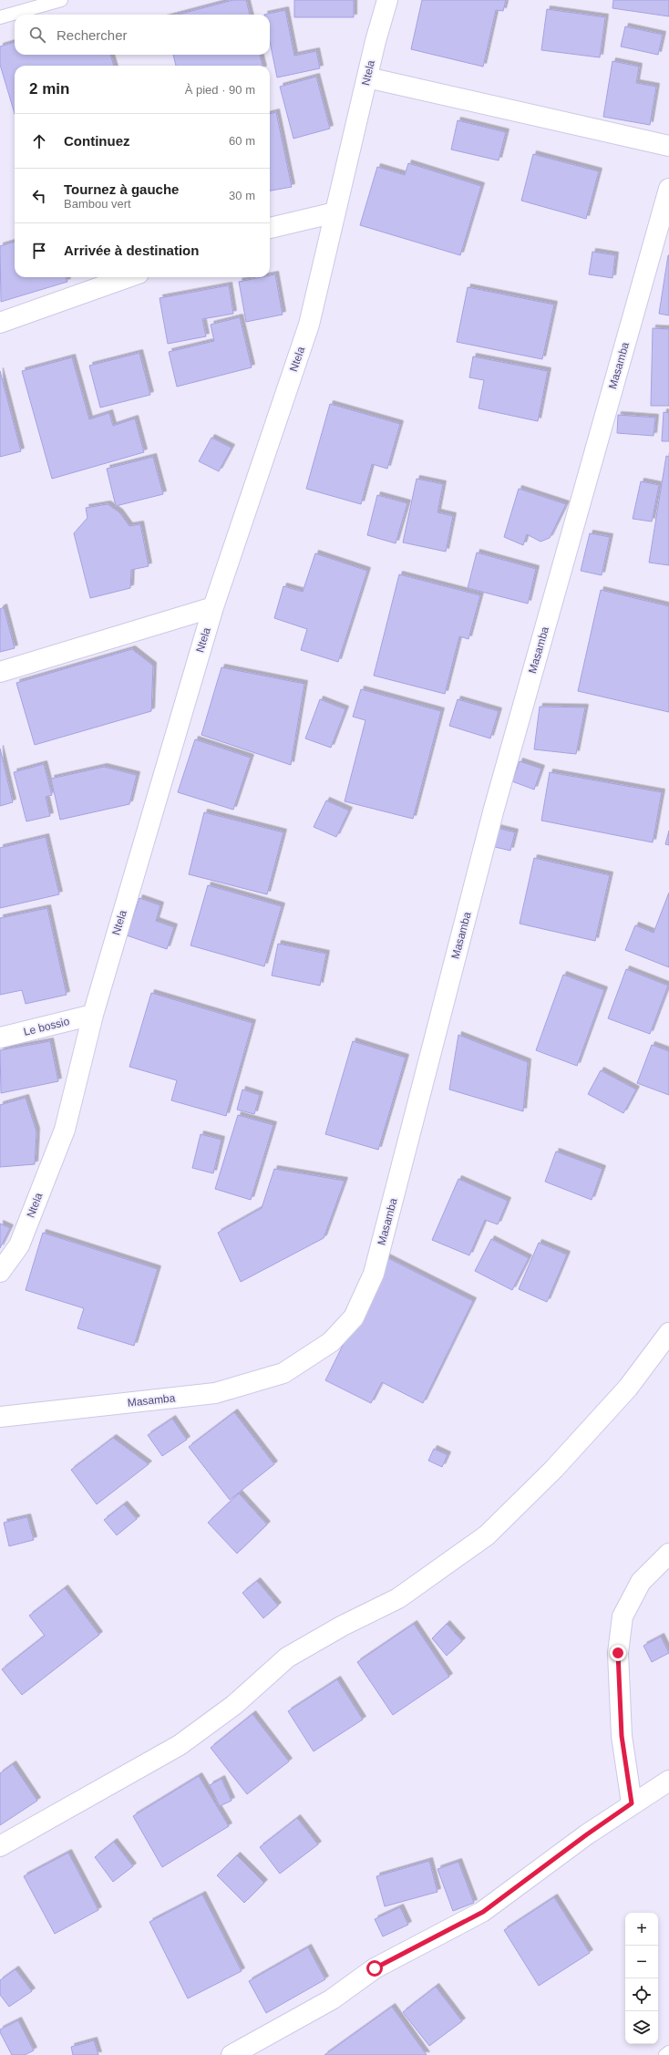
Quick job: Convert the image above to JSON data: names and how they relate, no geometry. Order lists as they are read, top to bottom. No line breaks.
{"streets":{"street":["Ntela","Masamba","Le bossio"]},"crossings":[["Ntela","Le bossio"]],"page":{"search":"Rechercher","heading":["2 min","À pied · 90 m"],"list":[["Continuez","60 m"],["Tournez à gauche","Bambou vert","30 m"],"Arrivée à destination"],"map_buttons":["+","−"]}}
